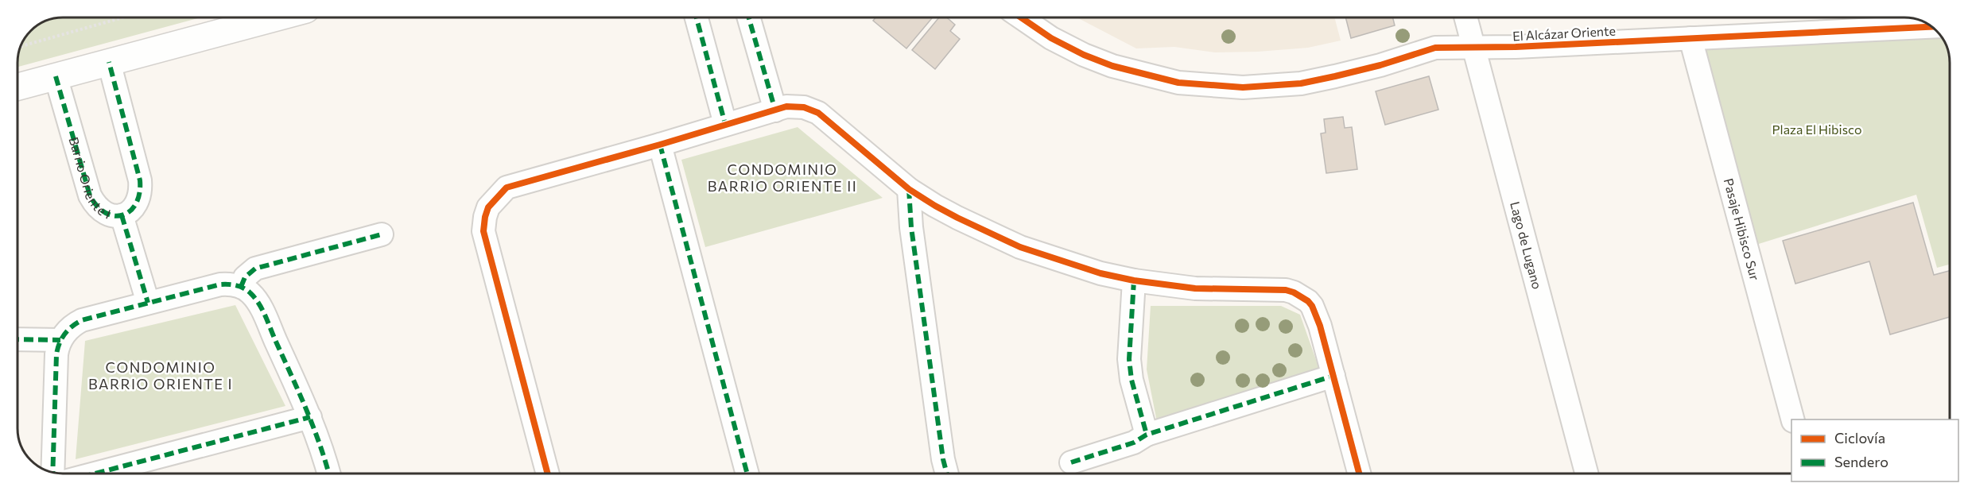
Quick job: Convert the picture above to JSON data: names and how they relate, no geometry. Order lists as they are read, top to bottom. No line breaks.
{"streets":{"street":["El Alcázar Oriente","Barrio Oriente I","Pasaje Hibisco Sur","Lago de Lugano"]},"crossings":[["El Alcázar Oriente","Pasaje Hibisco Sur"],["El Alcázar Oriente","Lago de Lugano"]],"districts":["CONDOMINIO BARRIO ORIENTE II","CONDOMINIO BARRIO ORIENTE I"],"parks":["Plaza El Hibisco"],"legend":["Ciclovía","Sendero"]}
